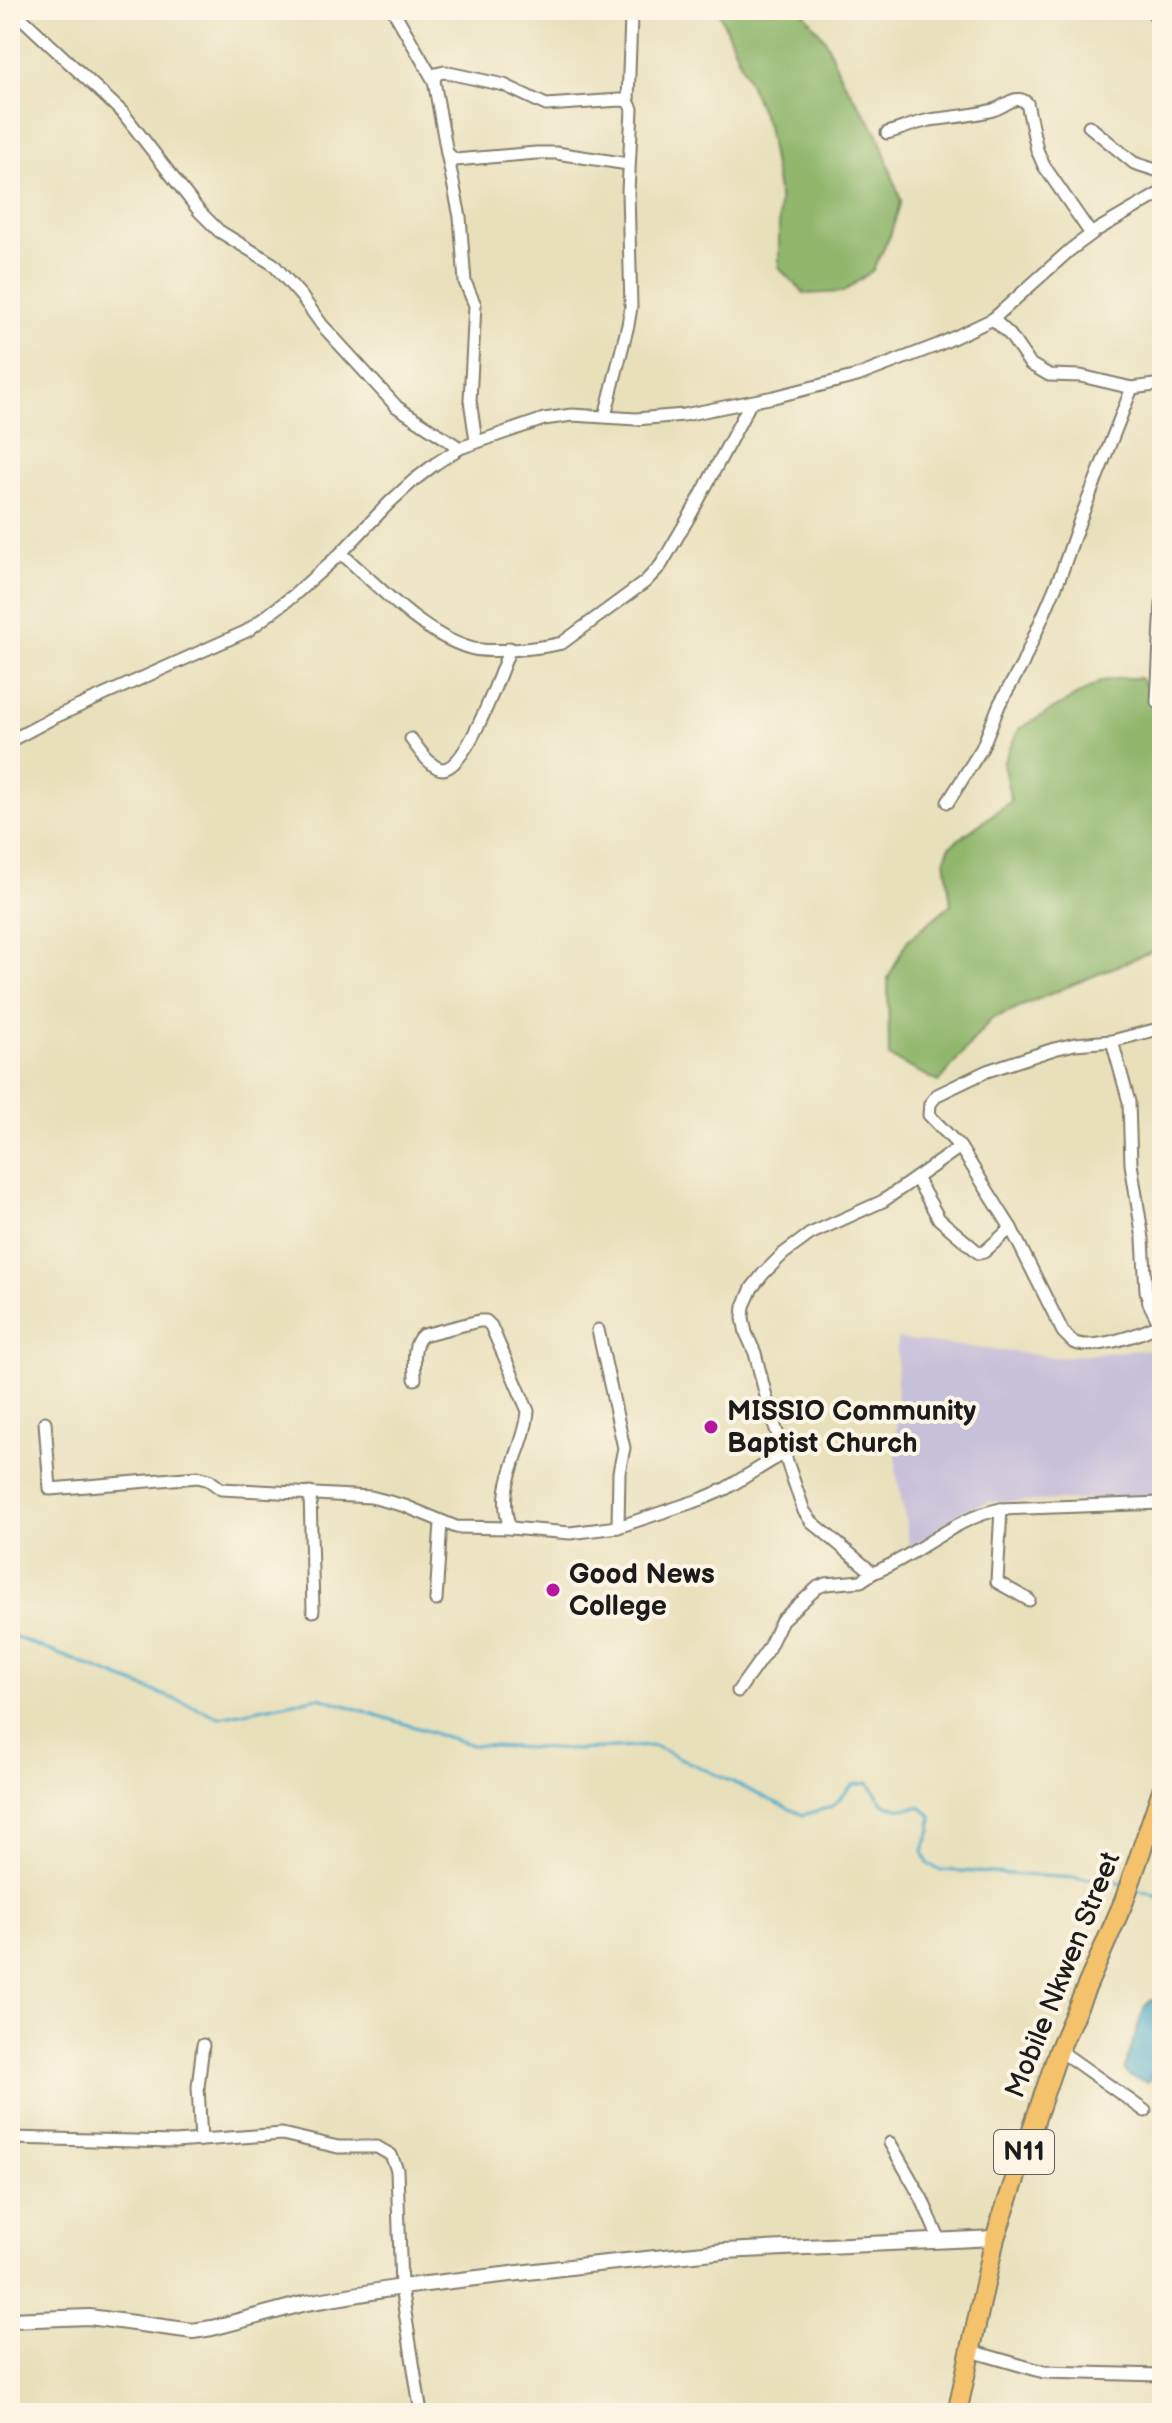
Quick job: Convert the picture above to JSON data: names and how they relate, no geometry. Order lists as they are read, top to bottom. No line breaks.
{"streets":{"highway":["Mobile Nkwen Street","N11"]},"places":["MISSIO Community Baptist Church","Good News College"]}
